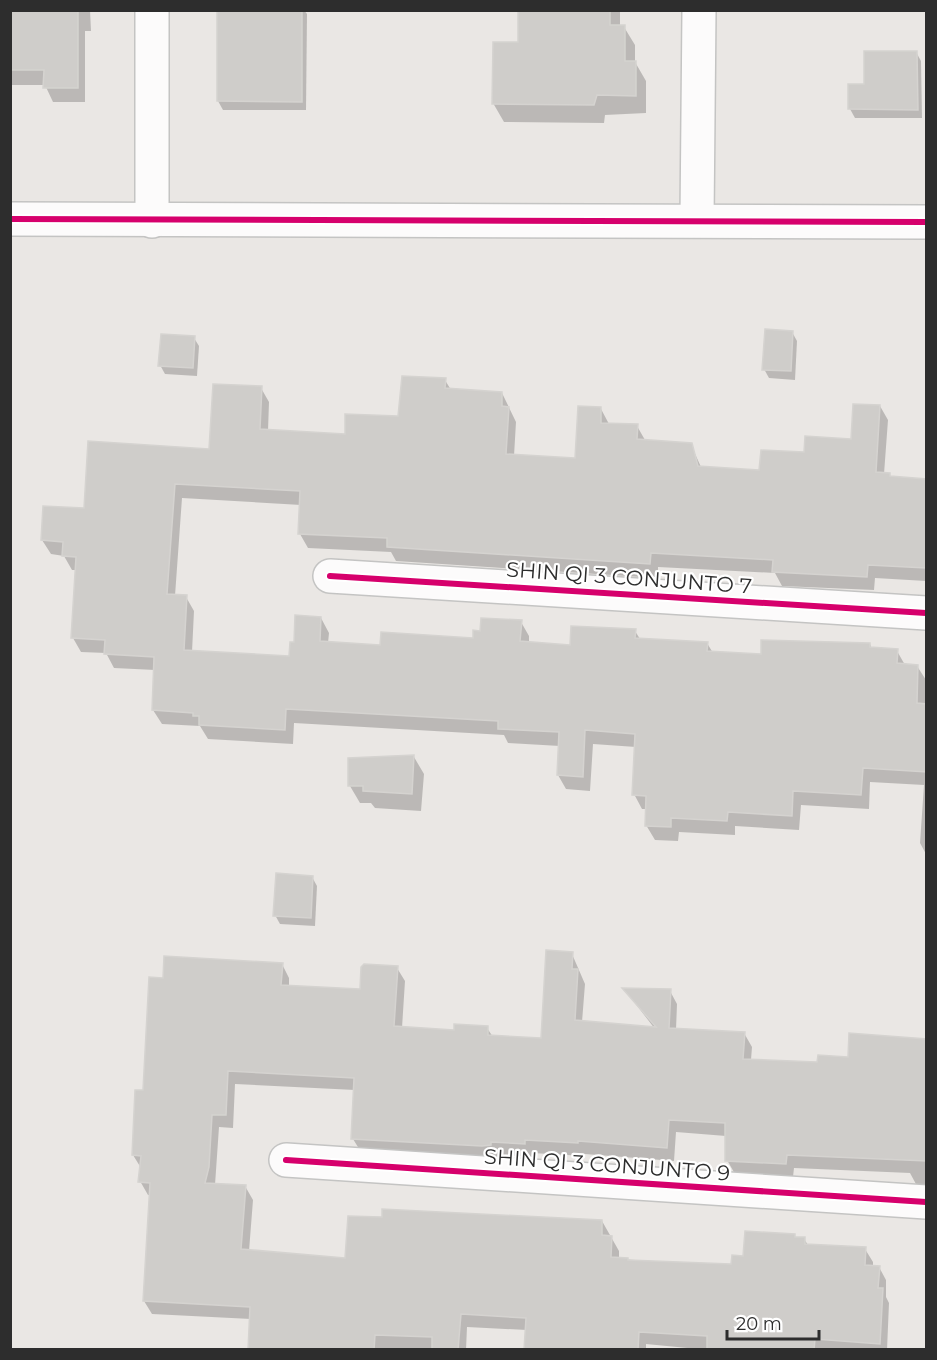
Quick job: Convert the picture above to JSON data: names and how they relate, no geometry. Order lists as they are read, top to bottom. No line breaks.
{"streets":{"street":["SHIN QI 3 CONJUNTO 7","SHIN QI 3 CONJUNTO 9"]},"scale_bar":"20 m"}
